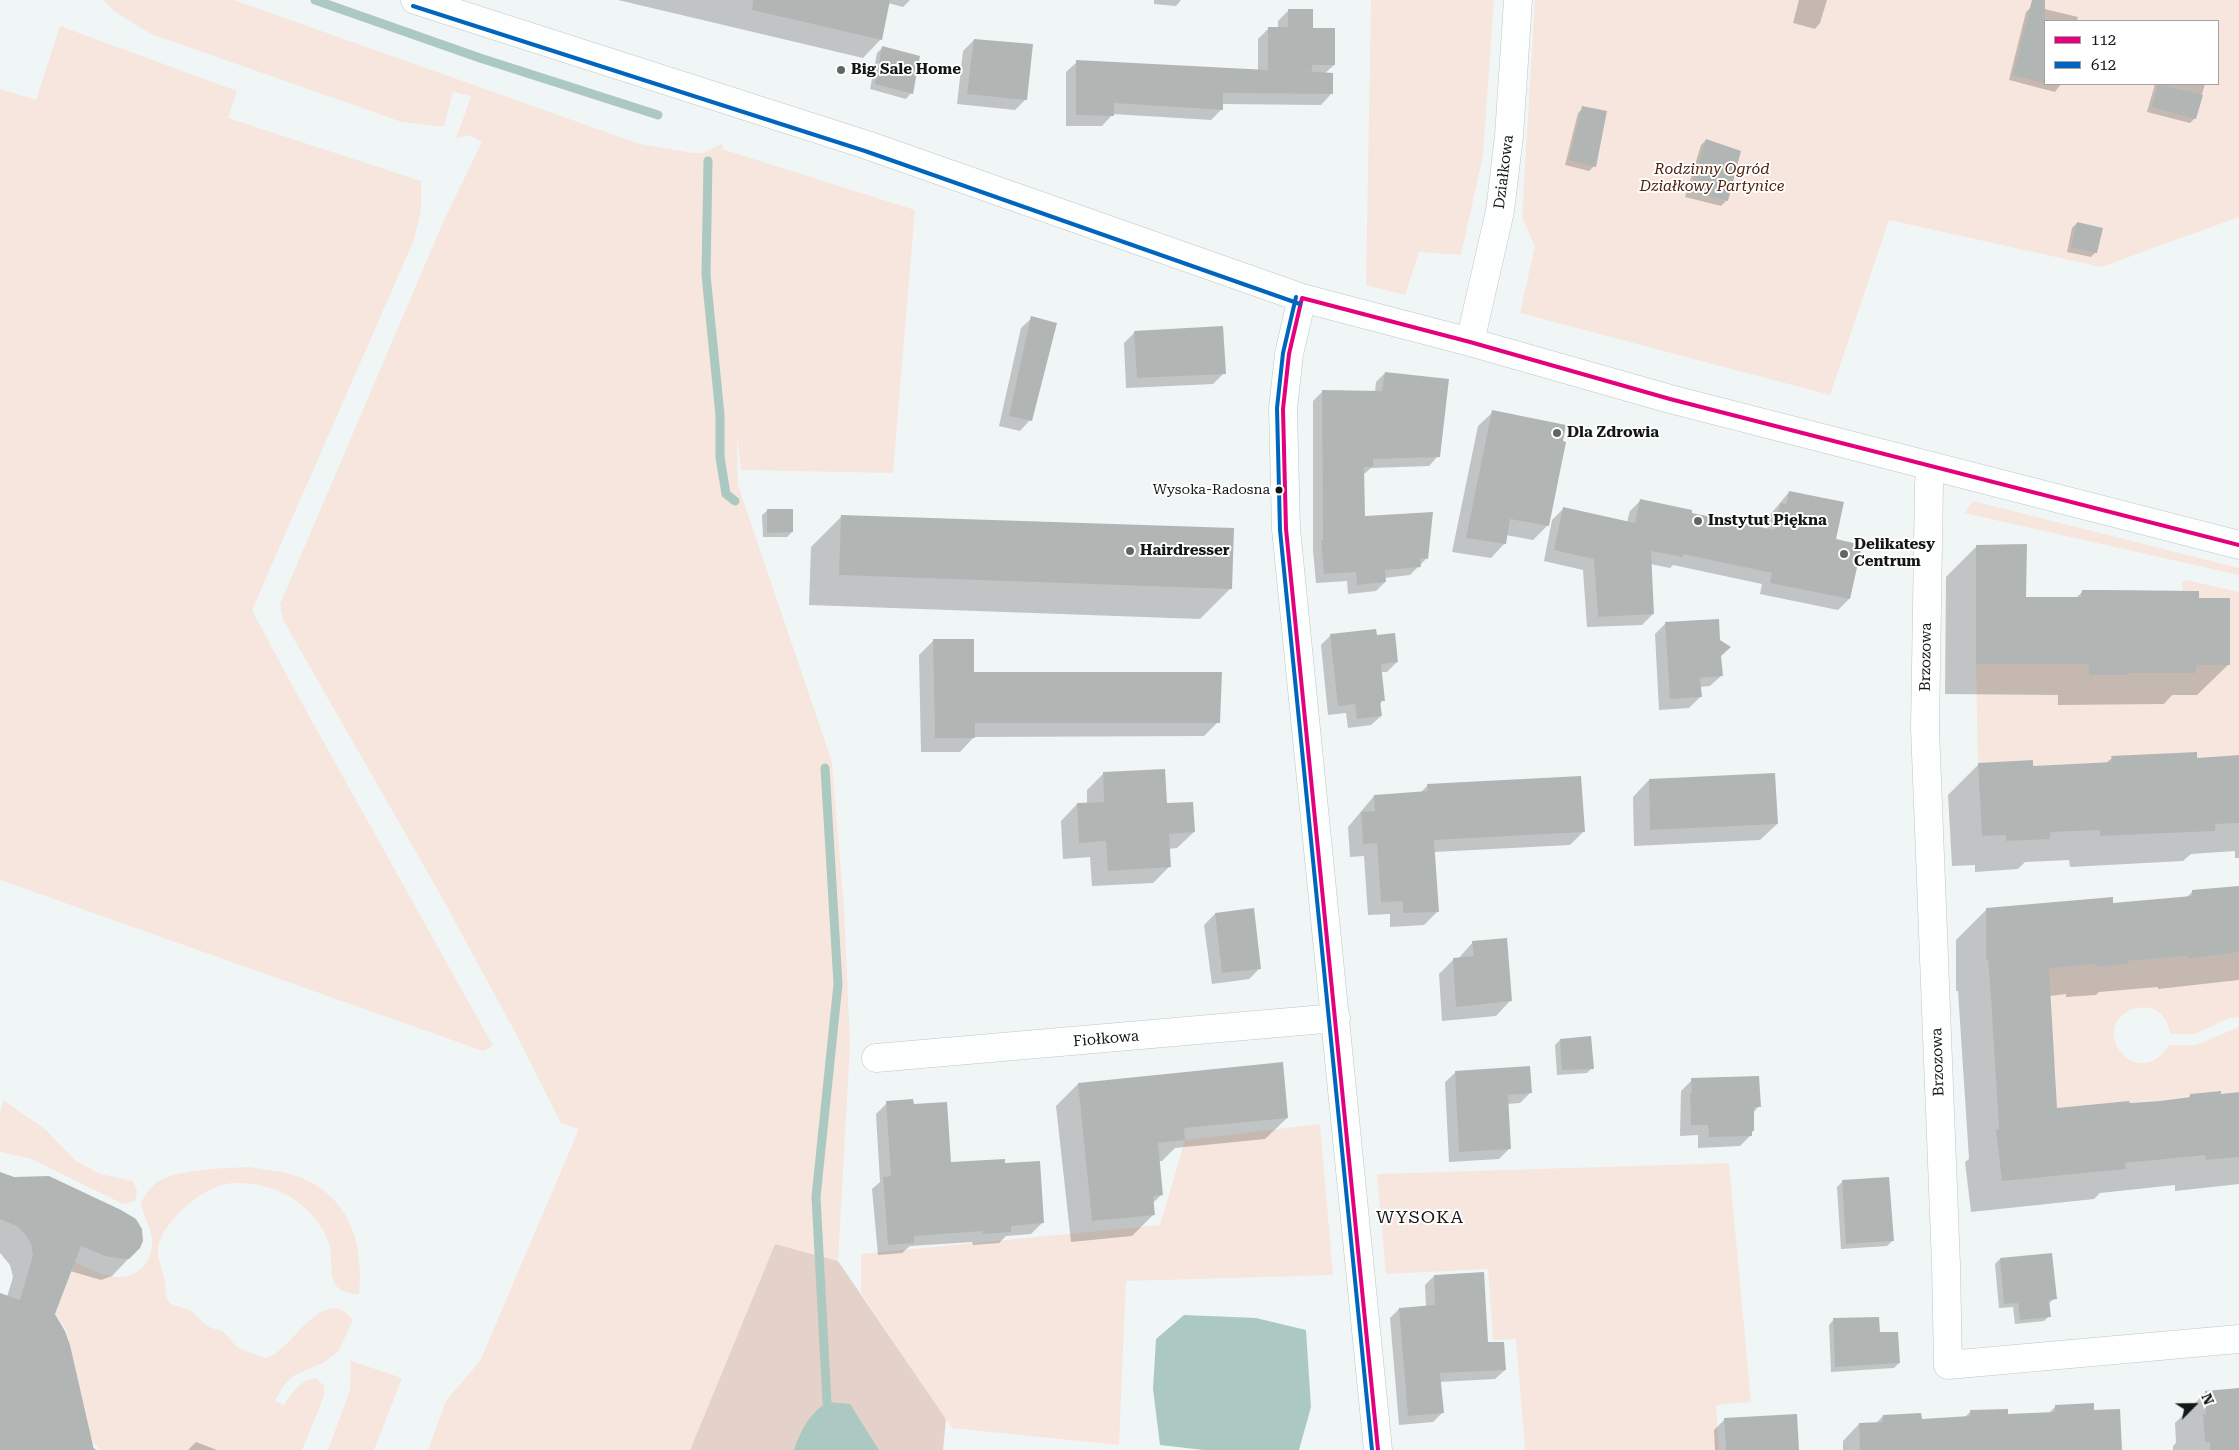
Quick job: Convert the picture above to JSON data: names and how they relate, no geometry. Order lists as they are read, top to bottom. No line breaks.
{"streets":{"street":["Działkowa","Brzozowa","Fiołkowa"]},"districts":["WYSOKA"],"parks":["Rodzinny Ogród Działkowy Partynice"],"places":["Big Sale Home","Dla Zdrowia","Wysoka-Radosna","Instytut Piękna","Hairdresser","Delikatesy Centrum"],"lines":["transit line 612","transit line 112"],"legend":["112","612"],"north":"top right"}
